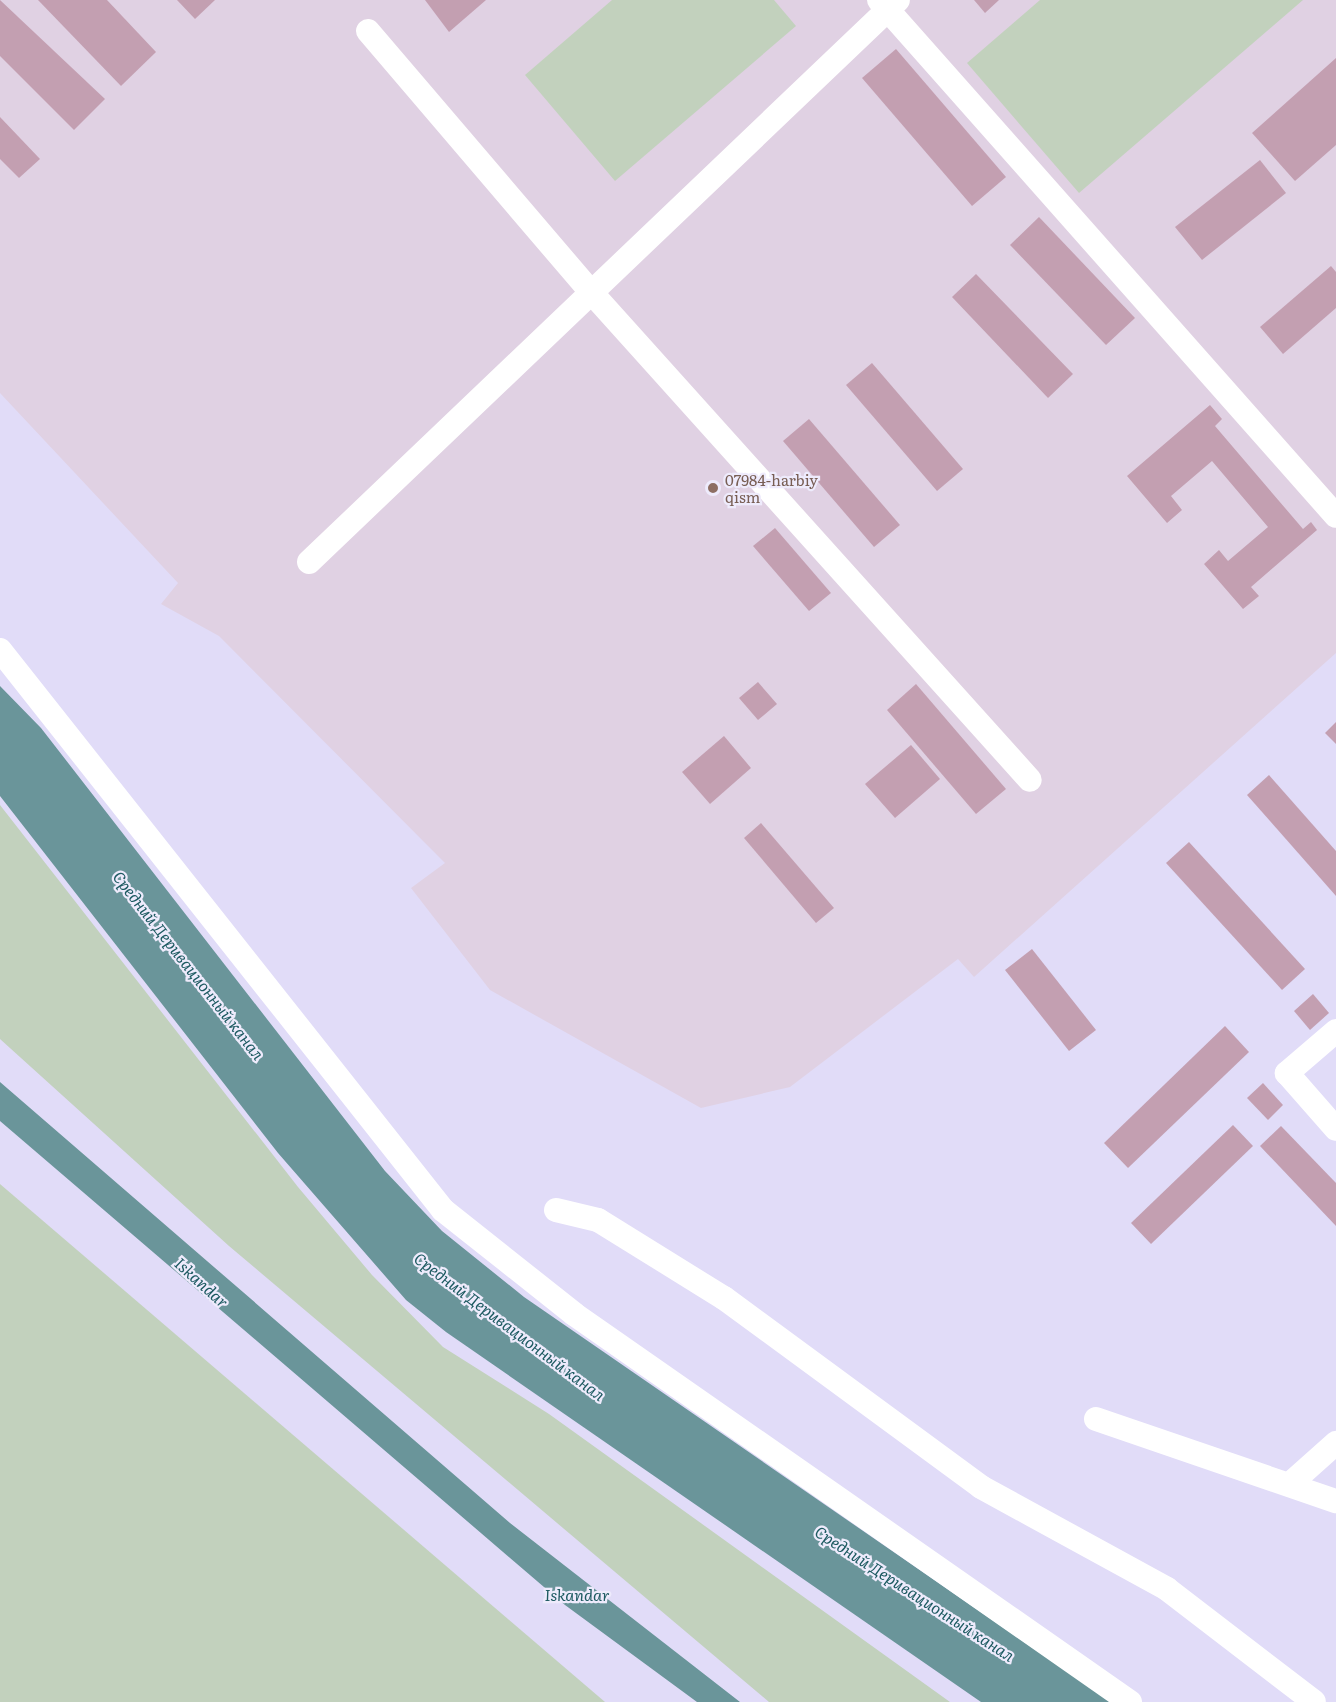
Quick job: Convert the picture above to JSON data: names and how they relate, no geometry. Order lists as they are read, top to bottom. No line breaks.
{"water":["Средний Деривационный канал","Iskandar"],"places":["07984-harbiy qism"]}
